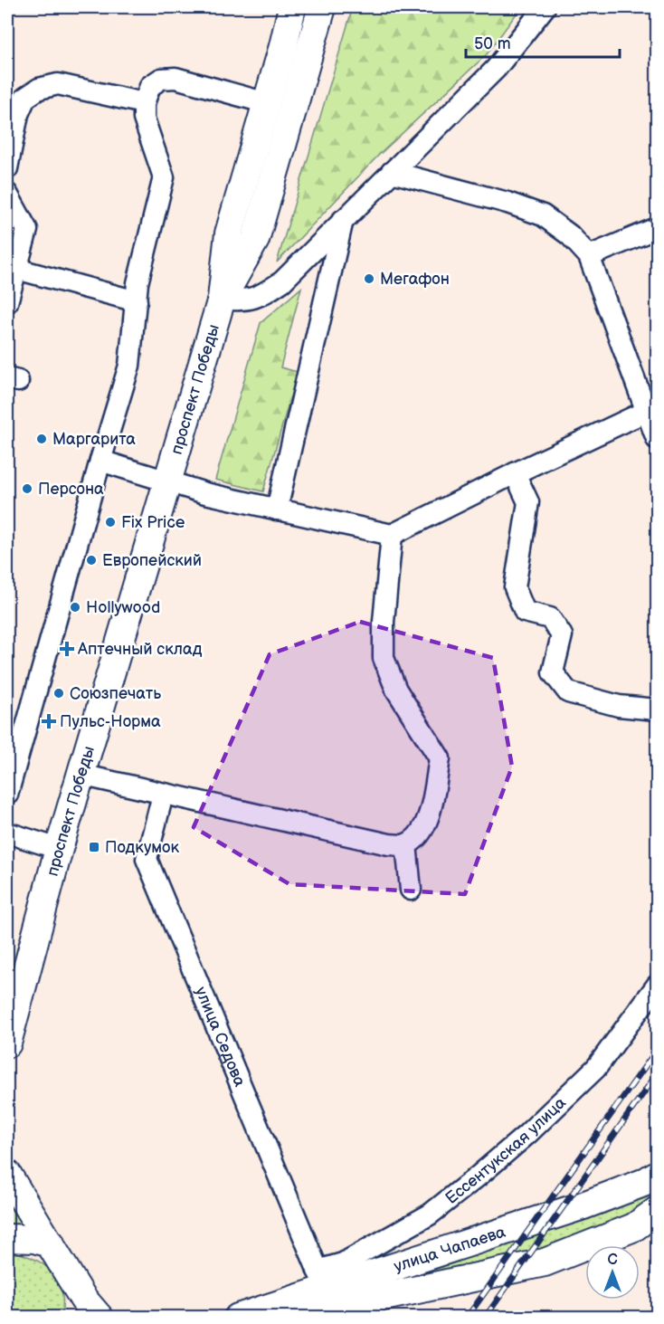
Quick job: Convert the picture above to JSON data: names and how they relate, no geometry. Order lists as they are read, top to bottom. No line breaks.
{"streets":{"main road":["проспект Победы","улица Чапаева"],"street":["улица Седова","Ессентукская улица"]},"crossings":[["улица Седова","Ессентукская улица"]],"places":{"other":["Мегафон","Маргарита","Персона","Fix Price","Европейский","Hollywood","Союзпечать"],"health":["Аптечный склад","Пульс-Норма"],"transit":["Подкумок"]},"scale_bar":"50 m","north":"top"}
